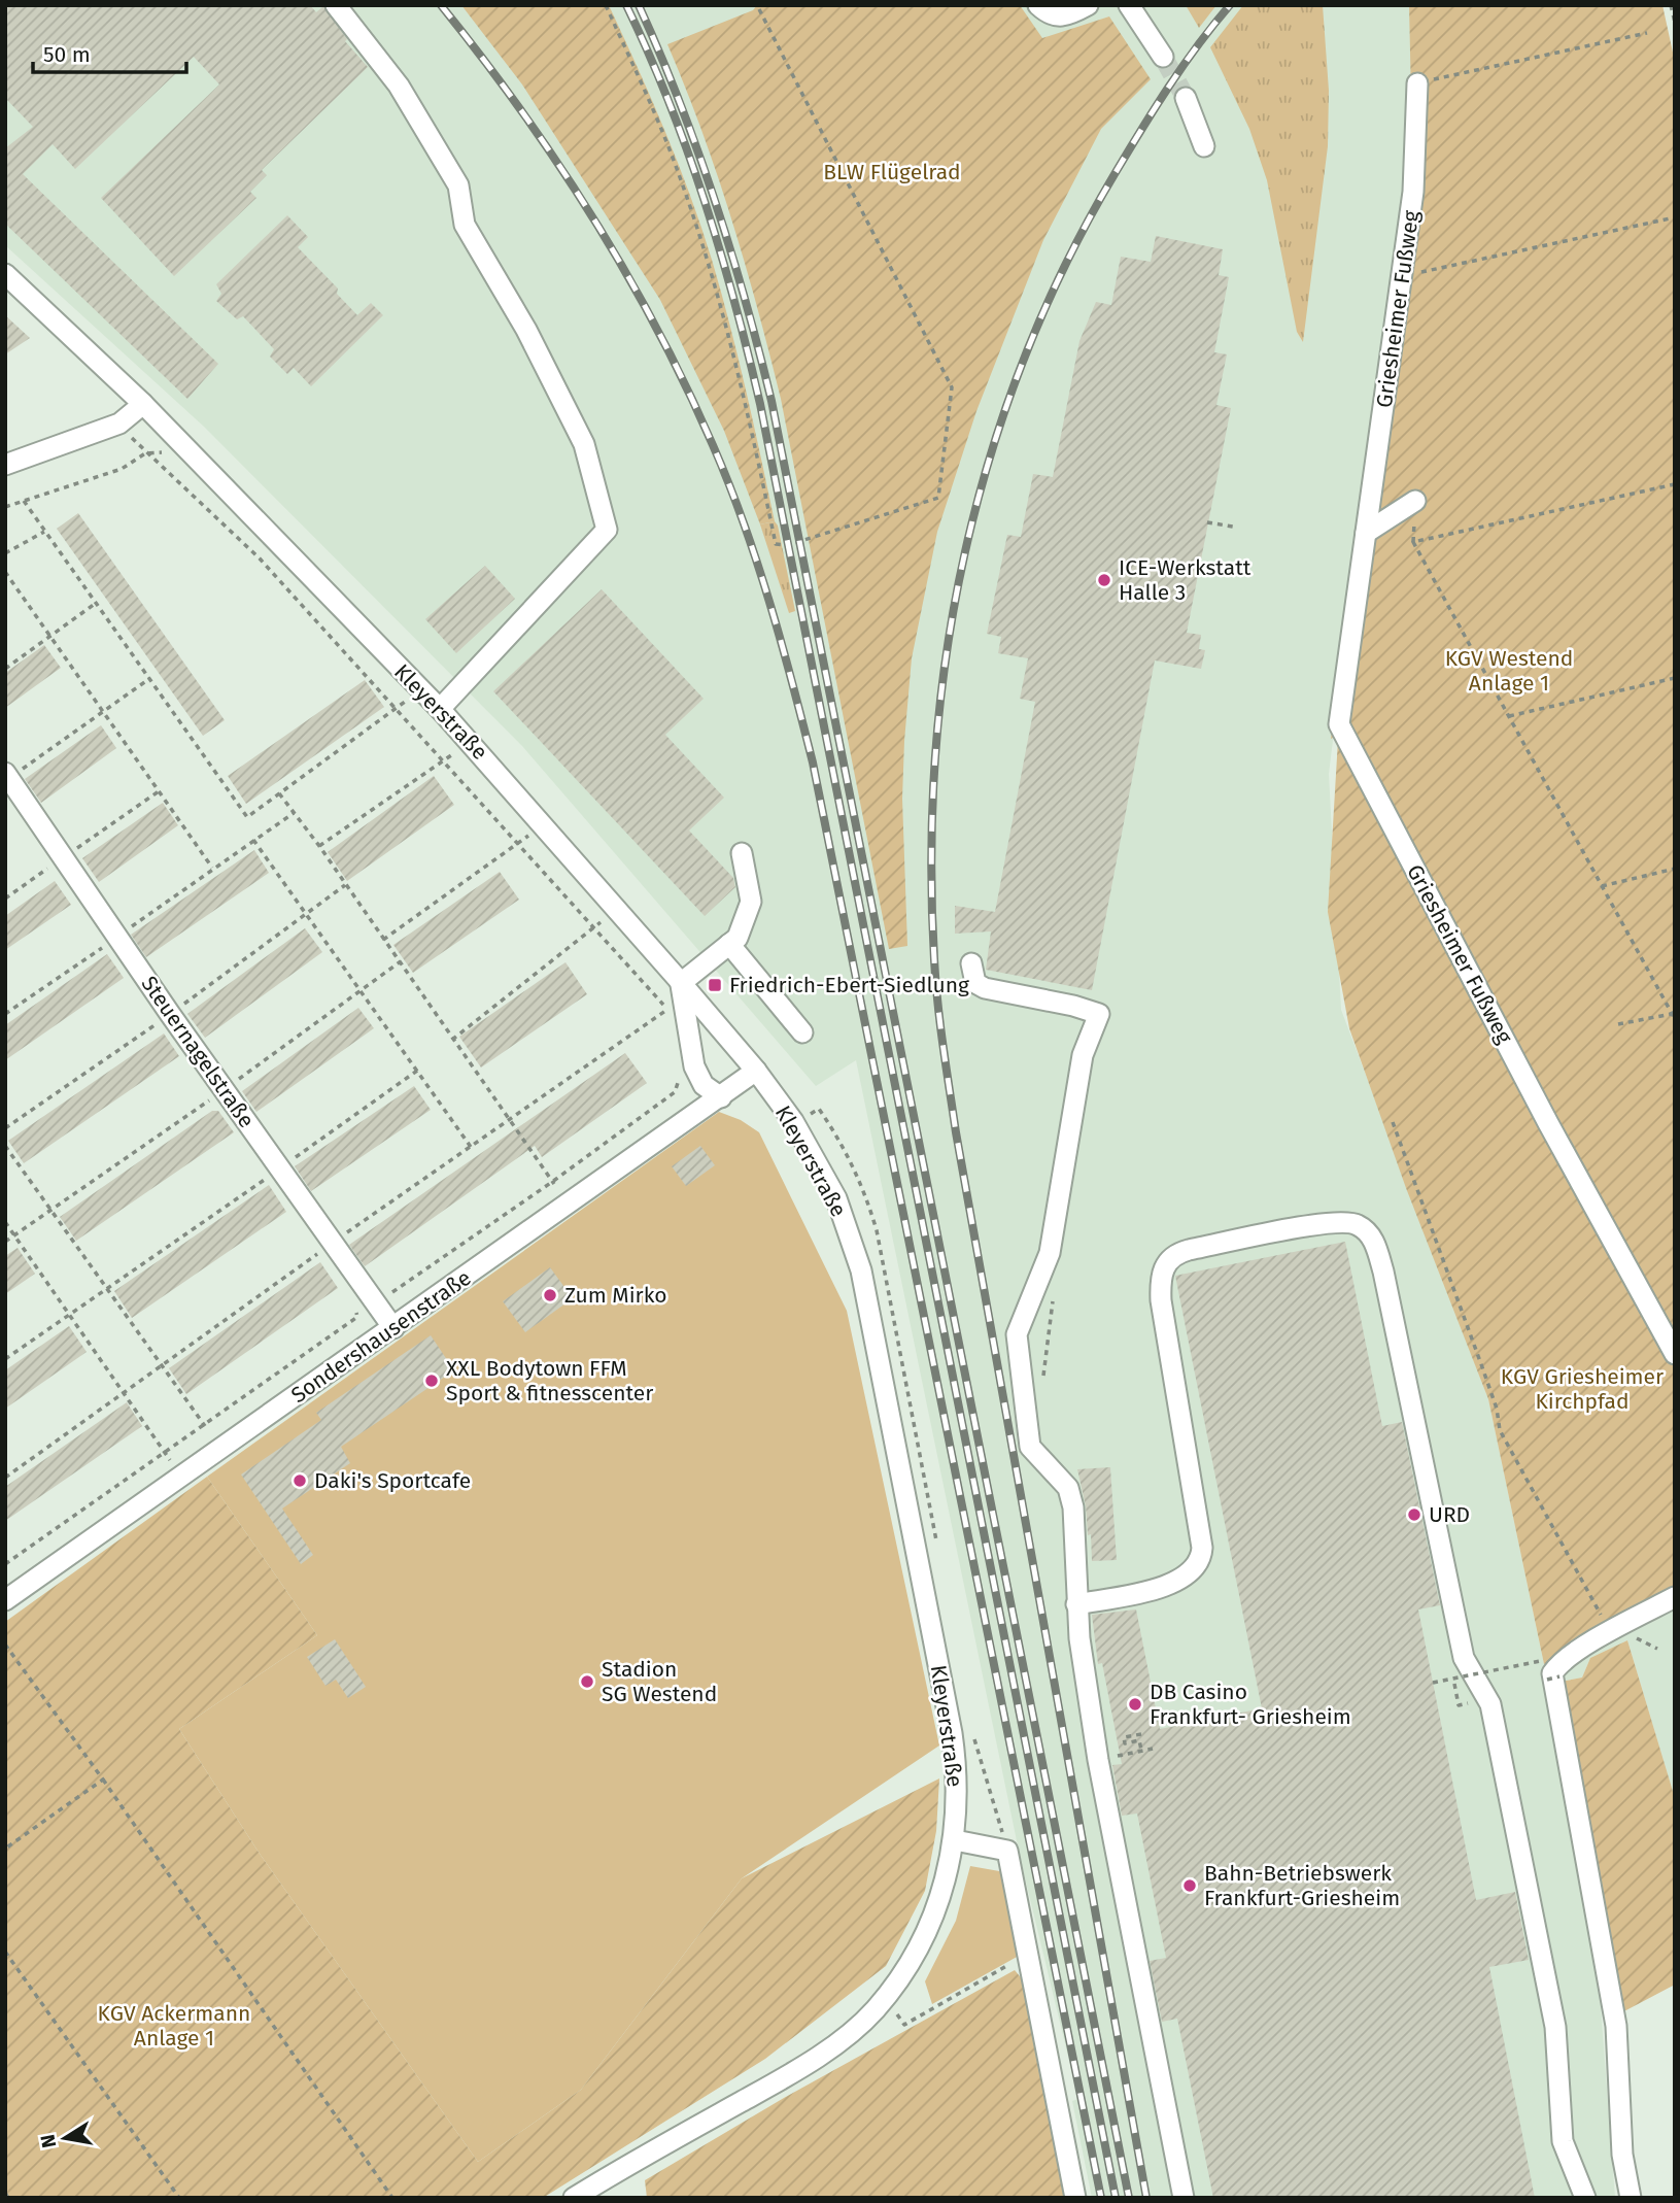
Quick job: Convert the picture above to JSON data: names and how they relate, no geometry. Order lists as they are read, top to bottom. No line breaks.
{"streets":{"street":["Griesheimer Fußweg","Kleyerstraße","Steuernagelstraße","Sondershausenstraße"]},"crossings":[["Kleyerstraße","Sondershausenstraße"],["Steuernagelstraße","Sondershausenstraße"]],"parks":["BLW Flügelrad","KGV Westend Anlage 1","KGV Griesheimer Kirchpfad","KGV Ackermann Anlage 1"],"places":{"other":["ICE-Werkstatt Halle 3","Zum Mirko","XXL Bodytown FFM Sport & fitnesscenter","Daki's Sportcafe","URD","Stadion SG Westend","DB Casino Frankfurt- Griesheim","Bahn-Betriebswerk Frankfurt-Griesheim"],"transit":["Friedrich-Ebert-Siedlung"]},"scale_bar":"50 m","north":"left"}
